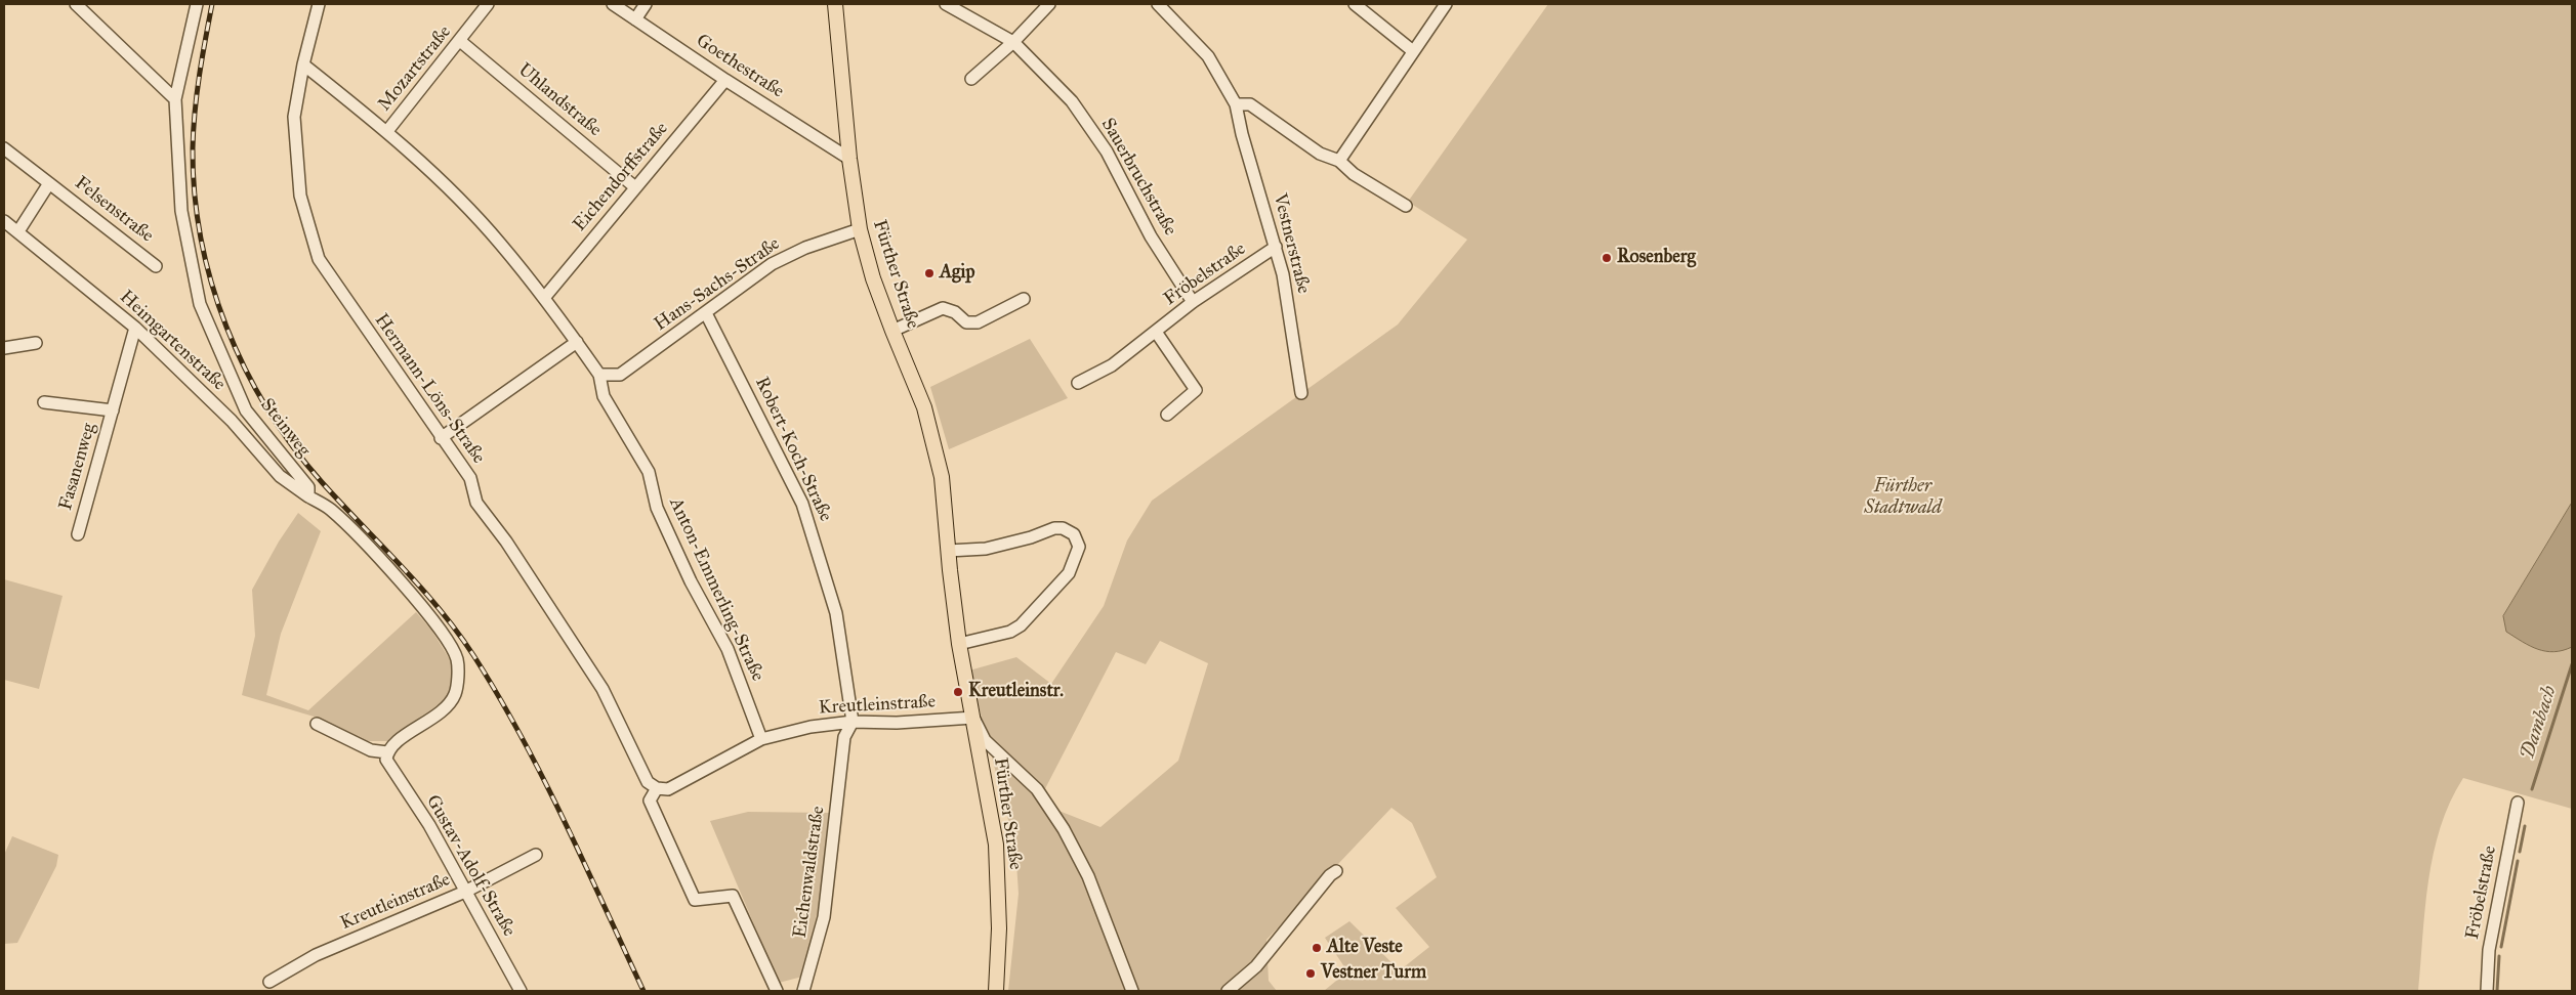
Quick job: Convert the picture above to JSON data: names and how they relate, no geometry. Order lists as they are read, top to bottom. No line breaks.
{"streets":{"main road":["Fürther Straße"],"street":["Goethestraße","Mozartstraße","Uhlandstraße","Eichendorffstraße","Sauerbruchstraße","Felsenstraße","Vestnerstraße","Fröbelstraße","Hans-Sachs-Straße","Heimgartenstraße","Hermann-Löns-Straße","Steinweg","Robert-Koch-Straße","Fasanenweg","Anton-Emmerling-Straße","Kreutleinstraße","Gustav-Adolf-Straße","Eichenwaldstraße"]},"crossings":[["Goethestraße","Eichendorffstraße"],["Goethestraße","Fürther Straße"],["Mozartstraße","Uhlandstraße"],["Mozartstraße","Anton-Emmerling-Straße"],["Uhlandstraße","Eichendorffstraße"],["Eichendorffstraße","Anton-Emmerling-Straße"],["Sauerbruchstraße","Fröbelstraße"],["Felsenstraße","Heimgartenstraße"],["Vestnerstraße","Fröbelstraße"],["Fürther Straße","Hans-Sachs-Straße"],["Fürther Straße","Kreutleinstraße"],["Hans-Sachs-Straße","Robert-Koch-Straße"],["Hans-Sachs-Straße","Anton-Emmerling-Straße"],["Heimgartenstraße","Steinweg"],["Heimgartenstraße","Fasanenweg"],["Hermann-Löns-Straße","Anton-Emmerling-Straße"],["Hermann-Löns-Straße","Kreutleinstraße"],["Robert-Koch-Straße","Kreutleinstraße"],["Robert-Koch-Straße","Eichenwaldstraße"],["Anton-Emmerling-Straße","Kreutleinstraße"],["Kreutleinstraße","Gustav-Adolf-Straße"]],"water":["Dambach"],"parks":["Fürther Stadtwald"],"places":["Rosenberg","Agip","Kreutleinstr.","Alte Veste","Vestner Turm"]}
